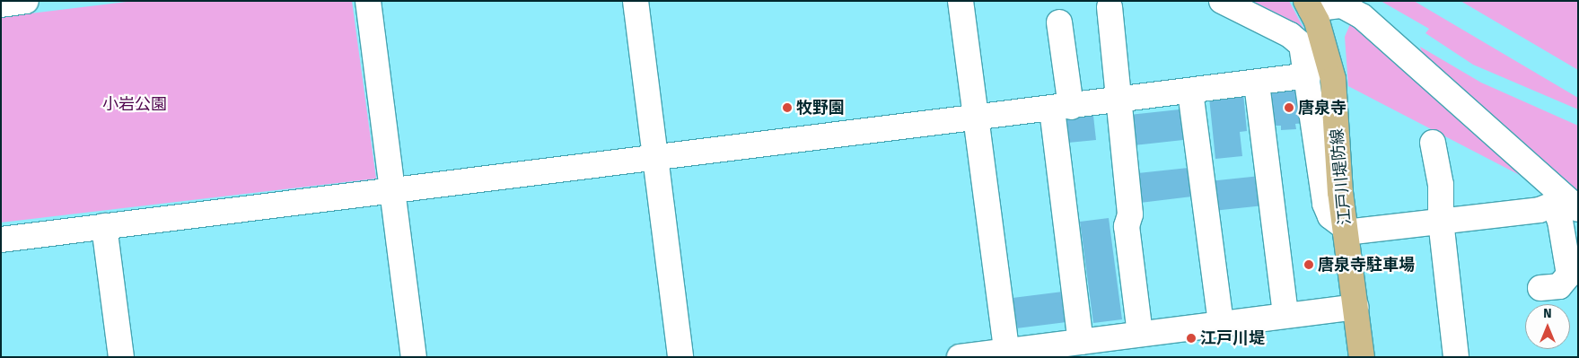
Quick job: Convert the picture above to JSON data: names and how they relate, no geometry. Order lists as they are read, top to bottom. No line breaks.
{"streets":{"main road":["江戸川堤防線"]},"parks":["小岩公園"],"places":["牧野園","唐泉寺","唐泉寺駐車場","江戸川堤"],"north":"top"}
